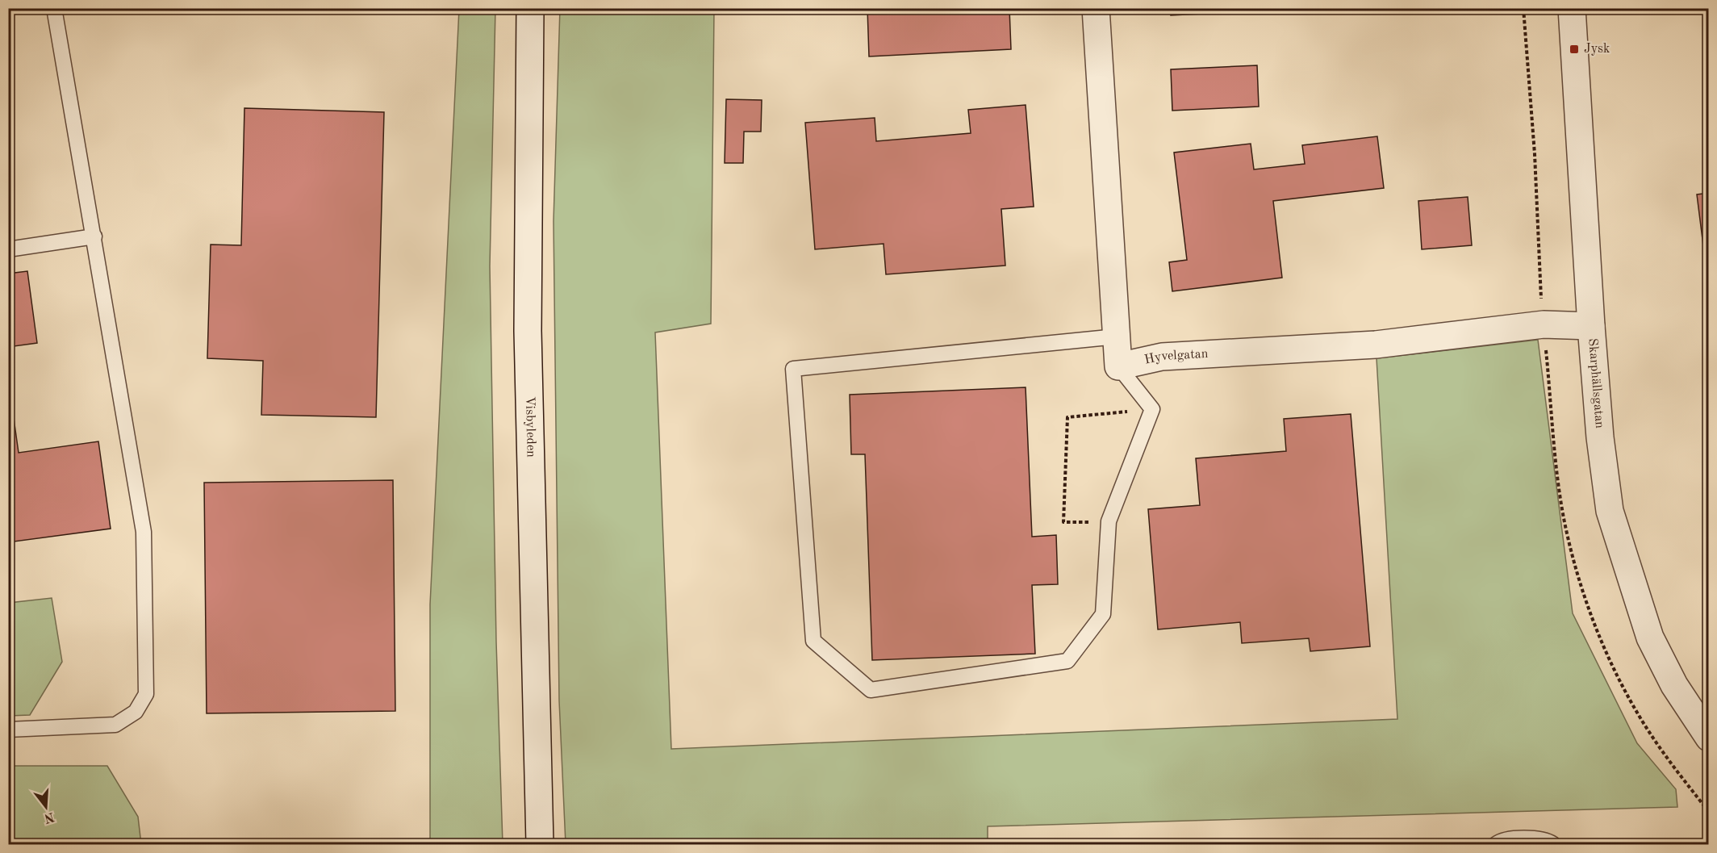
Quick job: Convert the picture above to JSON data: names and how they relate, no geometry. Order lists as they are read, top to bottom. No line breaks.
{"streets":{"street":["Hyvelgatan","Skarphällsgatan","Visbyleden"]},"crossings":[["Hyvelgatan","Skarphällsgatan"]],"places":{"transit":["Jysk"]},"north":"bottom"}
